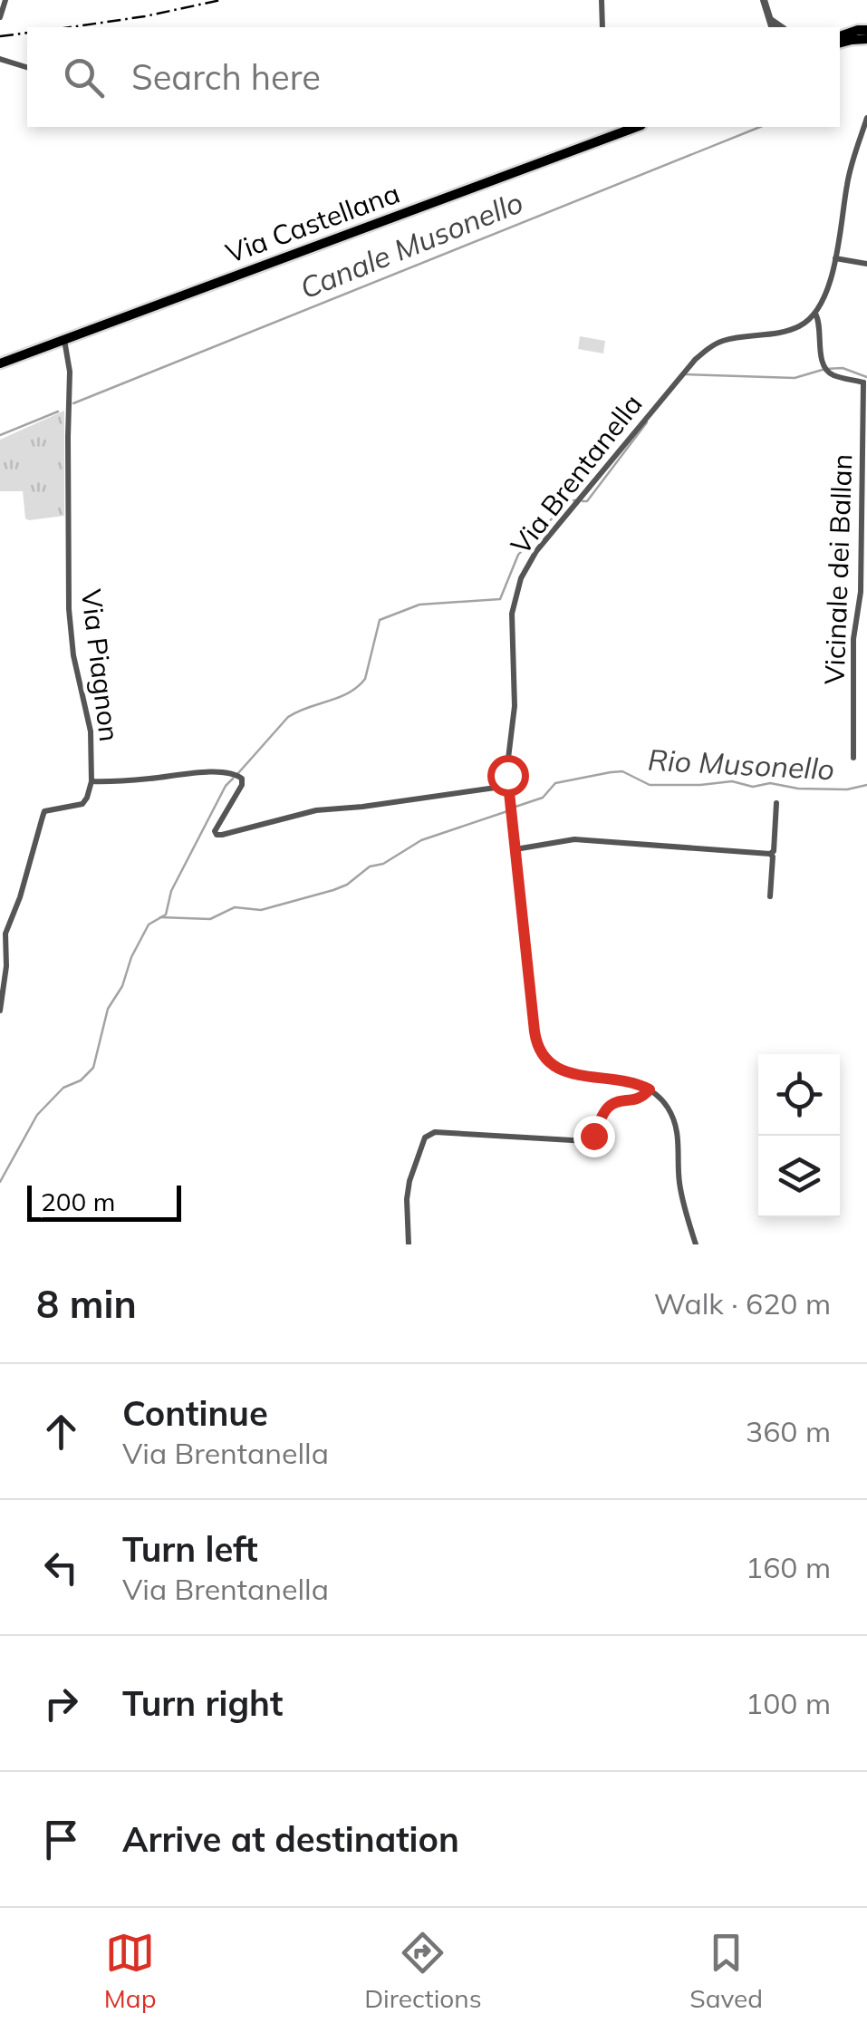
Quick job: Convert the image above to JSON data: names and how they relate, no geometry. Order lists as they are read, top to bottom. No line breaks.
{"streets":{"main road":["Via Castellana"],"street":["Via Brentanella","Vicinale dei Ballan","Via Piagnon"]},"crossings":[["Via Castellana","Via Piagnon"],["Via Brentanella","Vicinale dei Ballan"]],"water":["Canale Musonello","Rio Musonello"],"scale_bar":"200 m","page":{"search":"Search here","scale":"200 m","heading":["8 min","Walk · 620 m"],"list":[["Continue","Via Brentanella","360 m"],["Turn left","Via Brentanella","160 m"],["Turn right","100 m"],"Arrive at destination"],"nav":["Map","Directions","Saved"]}}
